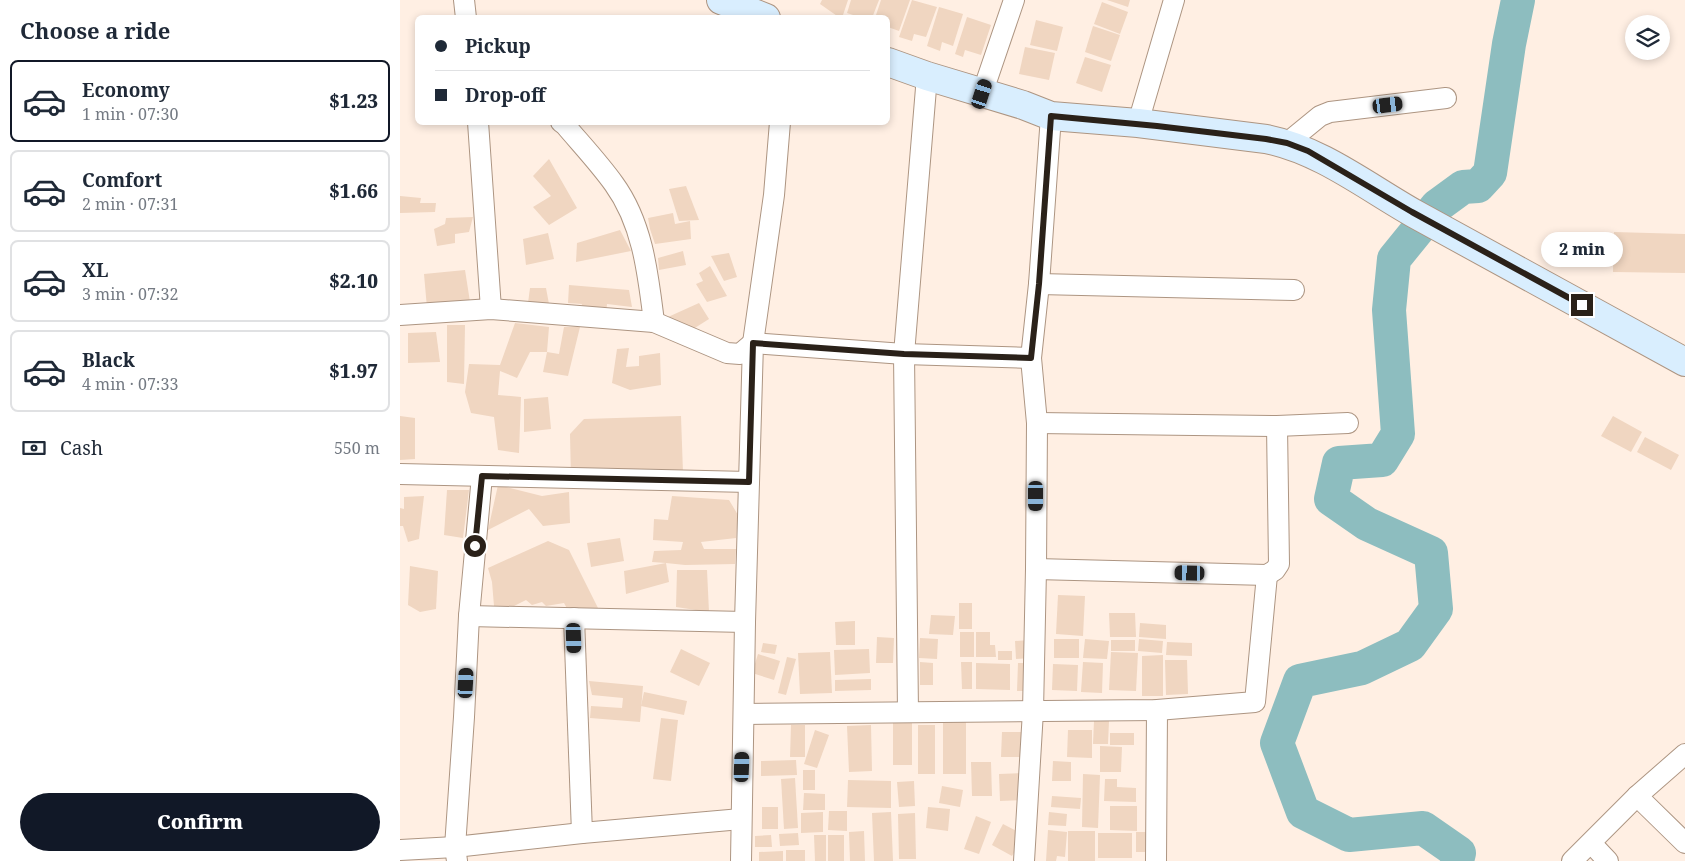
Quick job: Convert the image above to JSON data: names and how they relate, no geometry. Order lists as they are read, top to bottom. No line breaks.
{"page":{"heading":"Choose a ride","banner":["Pickup","Drop-off"],"list":[{"name":"Economy","note":"1 min · 07:30","value":"$1.23"},{"name":"Comfort","note":"2 min · 07:31","value":"$1.66"},{"name":"XL","note":"3 min · 07:32","value":"$2.10"},{"name":"Black","note":"4 min · 07:33","value":"$1.97"}],"bubble":"2 min","pay":["Cash","550 m"],"buttons":"Confirm"}}
